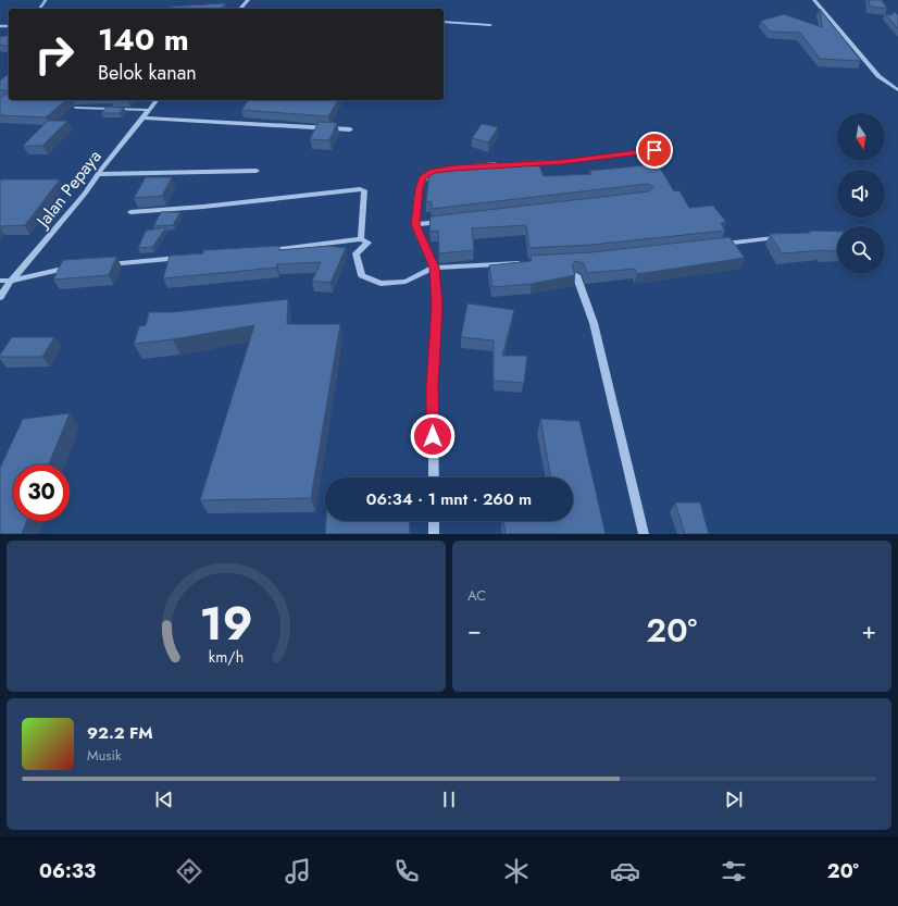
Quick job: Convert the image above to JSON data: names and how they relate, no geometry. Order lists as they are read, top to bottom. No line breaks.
{"streets":{"street":["Jalan Pepaya"]},"north":"bottom","page":{"turn":["140 m","Belok kanan"],"limit":"30","trip":"06:34 · 1 mnt · 260 m","tile":"AC","heat":["−","20°","+"],"song":["92.2 FM","Musik"],"tabs":["06:33","20°"],"gauge":["19","km/h"]}}
